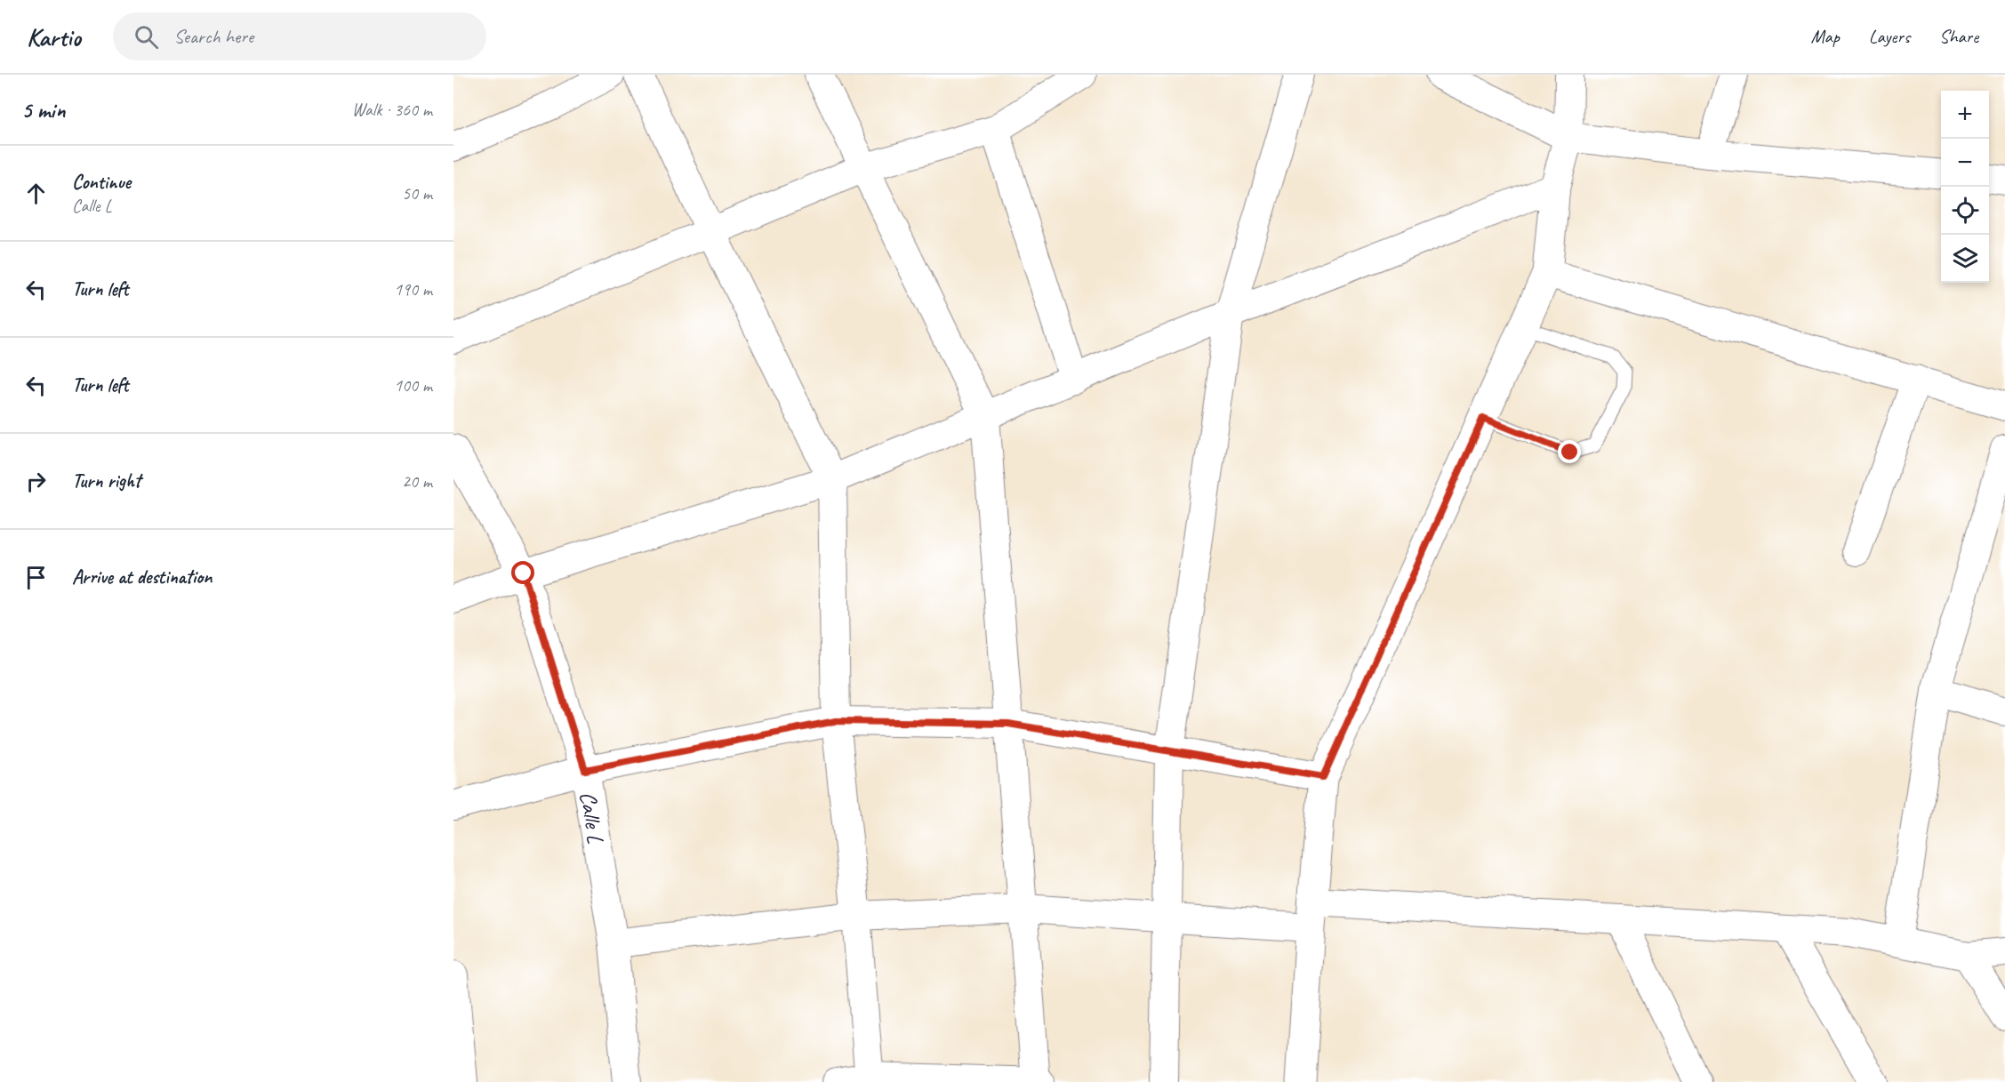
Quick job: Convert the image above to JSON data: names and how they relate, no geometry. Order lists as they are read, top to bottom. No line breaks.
{"streets":{"street":["Calle L"]},"page":{"header":"Kartio","search":"Search here","nav":["Map","Layers","Share"],"heading":["5 min","Walk · 360 m"],"map_buttons":["+","−"],"list":[["Continue","Calle L","50 m"],["Turn left","190 m"],["Turn left","100 m"],["Turn right","20 m"],"Arrive at destination"]}}
